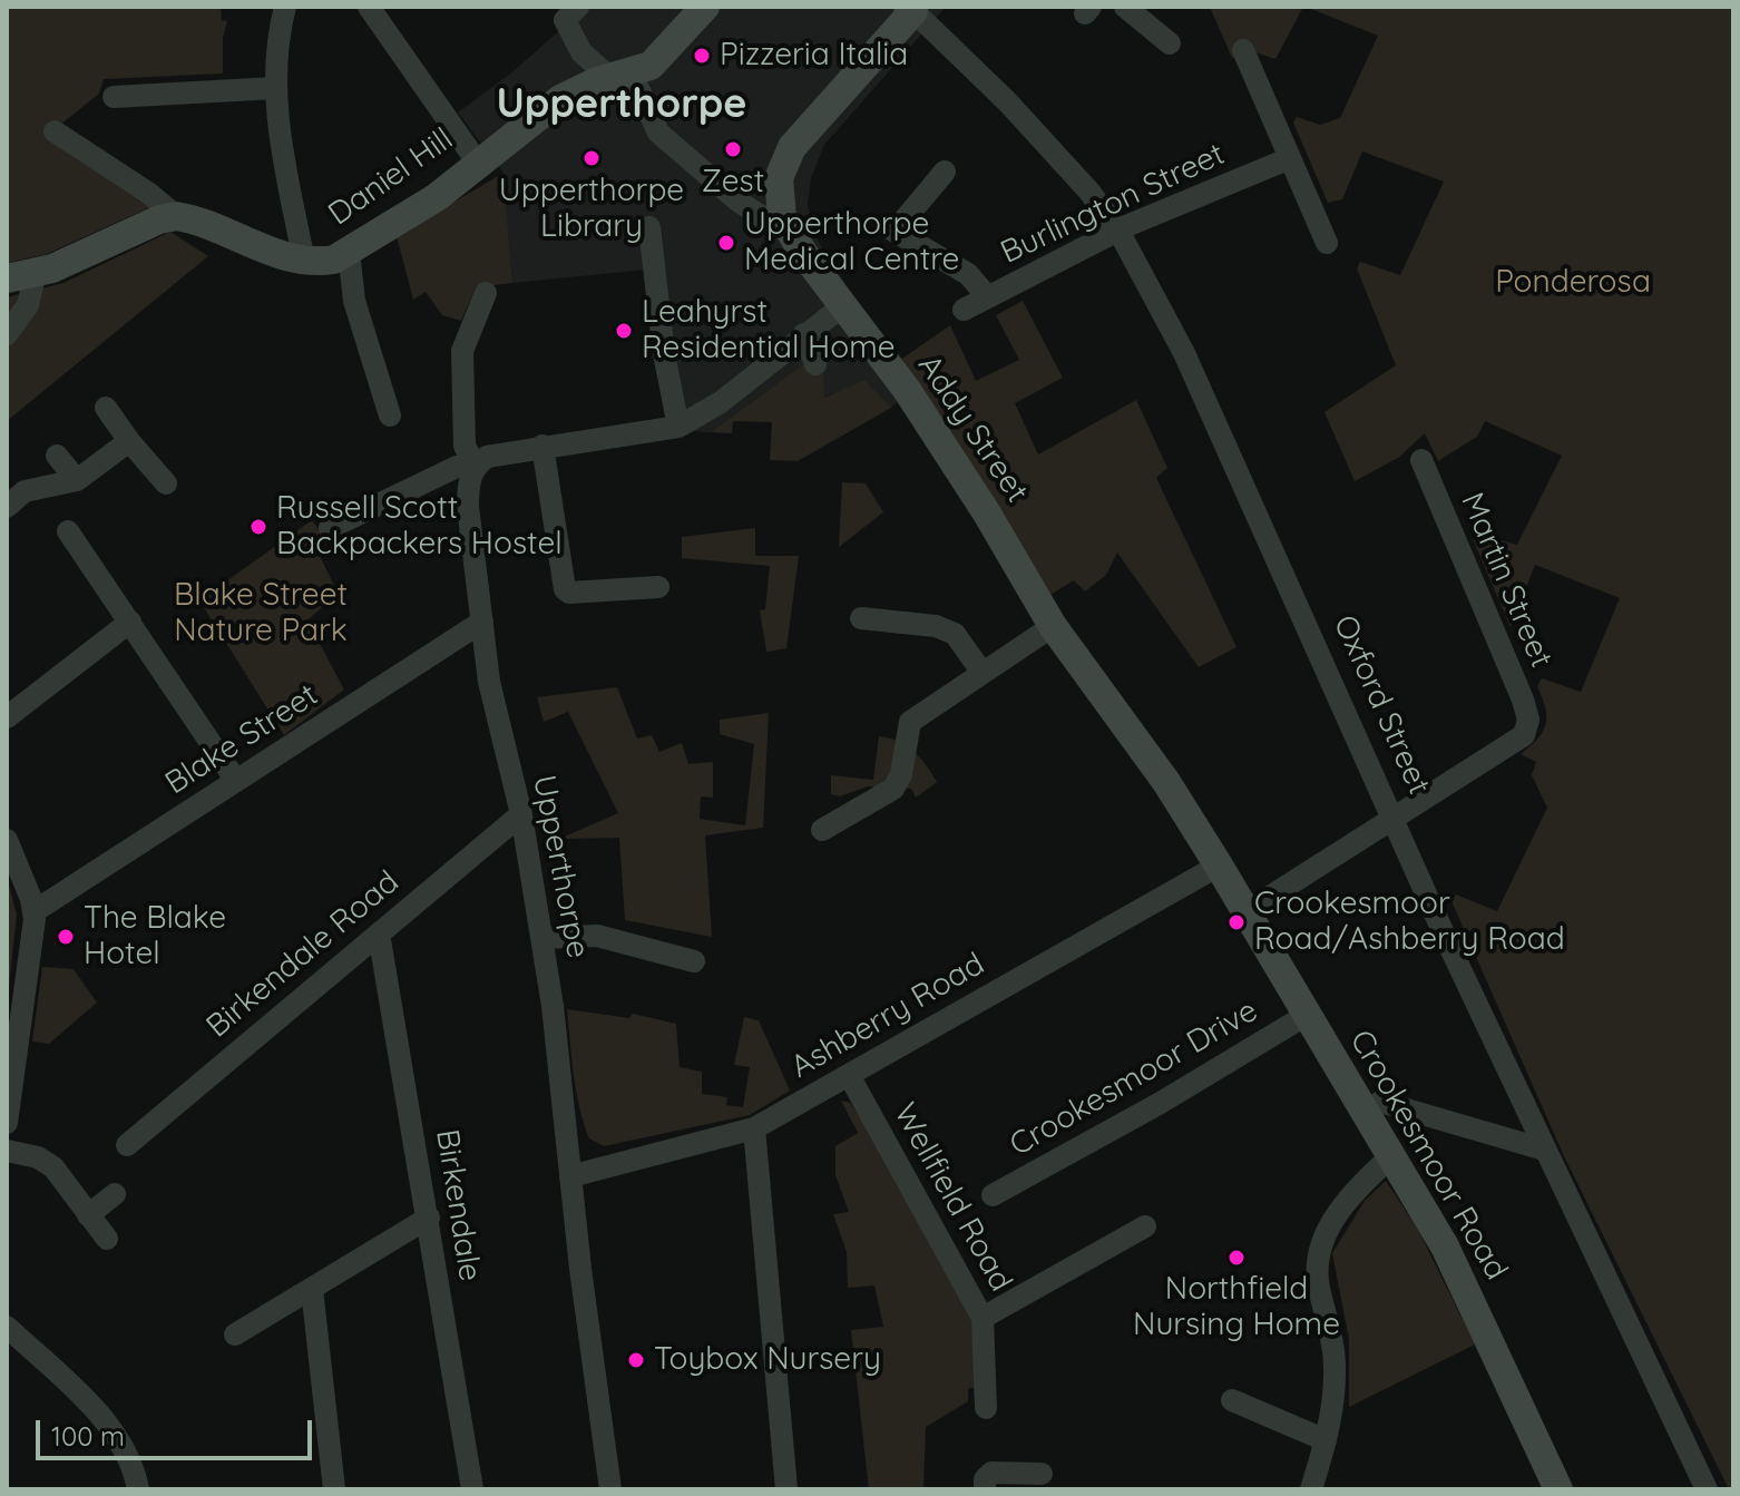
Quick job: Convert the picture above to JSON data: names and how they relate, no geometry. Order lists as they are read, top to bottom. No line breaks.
{"streets":{"street":["Daniel Hill","Burlington Street","Addy Street","Martin Street","Oxford Street","Blake Street","Upperthorpe","Birkendale Road","Ashberry Road","Crookesmoor Drive","Crookesmoor Road","Wellfield Road","Birkendale"]},"crossings":[["Burlington Street","Oxford Street"],["Addy Street","Ashberry Road"],["Addy Street","Crookesmoor Road"],["Martin Street","Oxford Street"],["Blake Street","Upperthorpe"],["Upperthorpe","Birkendale Road"],["Upperthorpe","Ashberry Road"],["Birkendale Road","Birkendale"],["Ashberry Road","Crookesmoor Road"],["Ashberry Road","Wellfield Road"],["Crookesmoor Drive","Crookesmoor Road"]],"districts":["Upperthorpe"],"parks":["Ponderosa","Blake Street Nature Park"],"places":["Pizzeria Italia","Zest","Upperthorpe Library","Upperthorpe Medical Centre","Leahyrst Residential Home","Russell Scott Backpackers Hostel","Crookesmoor Road/Ashberry Road","The Blake Hotel","Northfield Nursing Home","Toybox Nursery"],"scale_bar":"100 m"}
